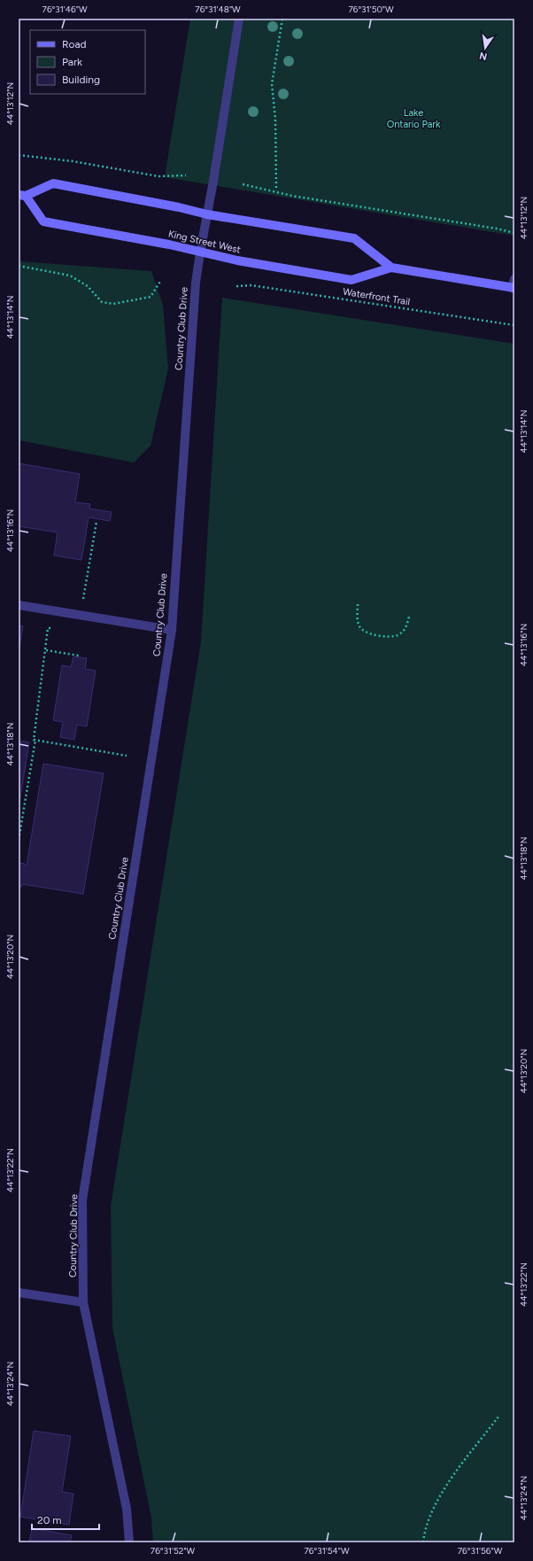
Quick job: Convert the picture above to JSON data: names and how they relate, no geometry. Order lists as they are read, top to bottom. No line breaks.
{"streets":{"main road":["King Street West"],"street":["Country Club Drive"],"path":["Waterfront Trail"]},"crossings":[["King Street West","Country Club Drive"]],"parks":["Lake Ontario Park"],"legend":["Road","Park","Building"],"scale_bar":"20 m","north":"bottom","coordinates":["76°31'46\"W","76°31'48\"W","76°31'50\"W","44°13'12\"N","44°13'14\"N","44°13'16\"N","44°13'18\"N","44°13'20\"N","44°13'22\"N","44°13'24\"N","76°31'52\"W","76°31'54\"W","76°31'56\"W"]}
